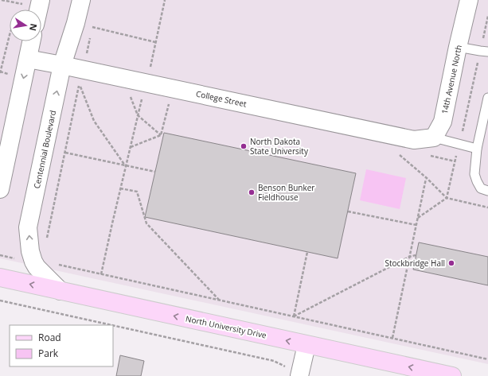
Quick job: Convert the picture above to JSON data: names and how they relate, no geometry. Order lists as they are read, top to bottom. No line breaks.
{"streets":{"main road":["North University Drive"],"street":["14th Avenue North","College Street","Centennial Boulevard"]},"crossings":[["14th Avenue North","College Street"],["College Street","Centennial Boulevard"],["Centennial Boulevard","North University Drive"]],"one_way":["North University Drive"],"places":["North Dakota State University","Benson Bunker Fieldhouse","Stockbridge Hall"],"legend":["Road","Park"],"north":"right"}
